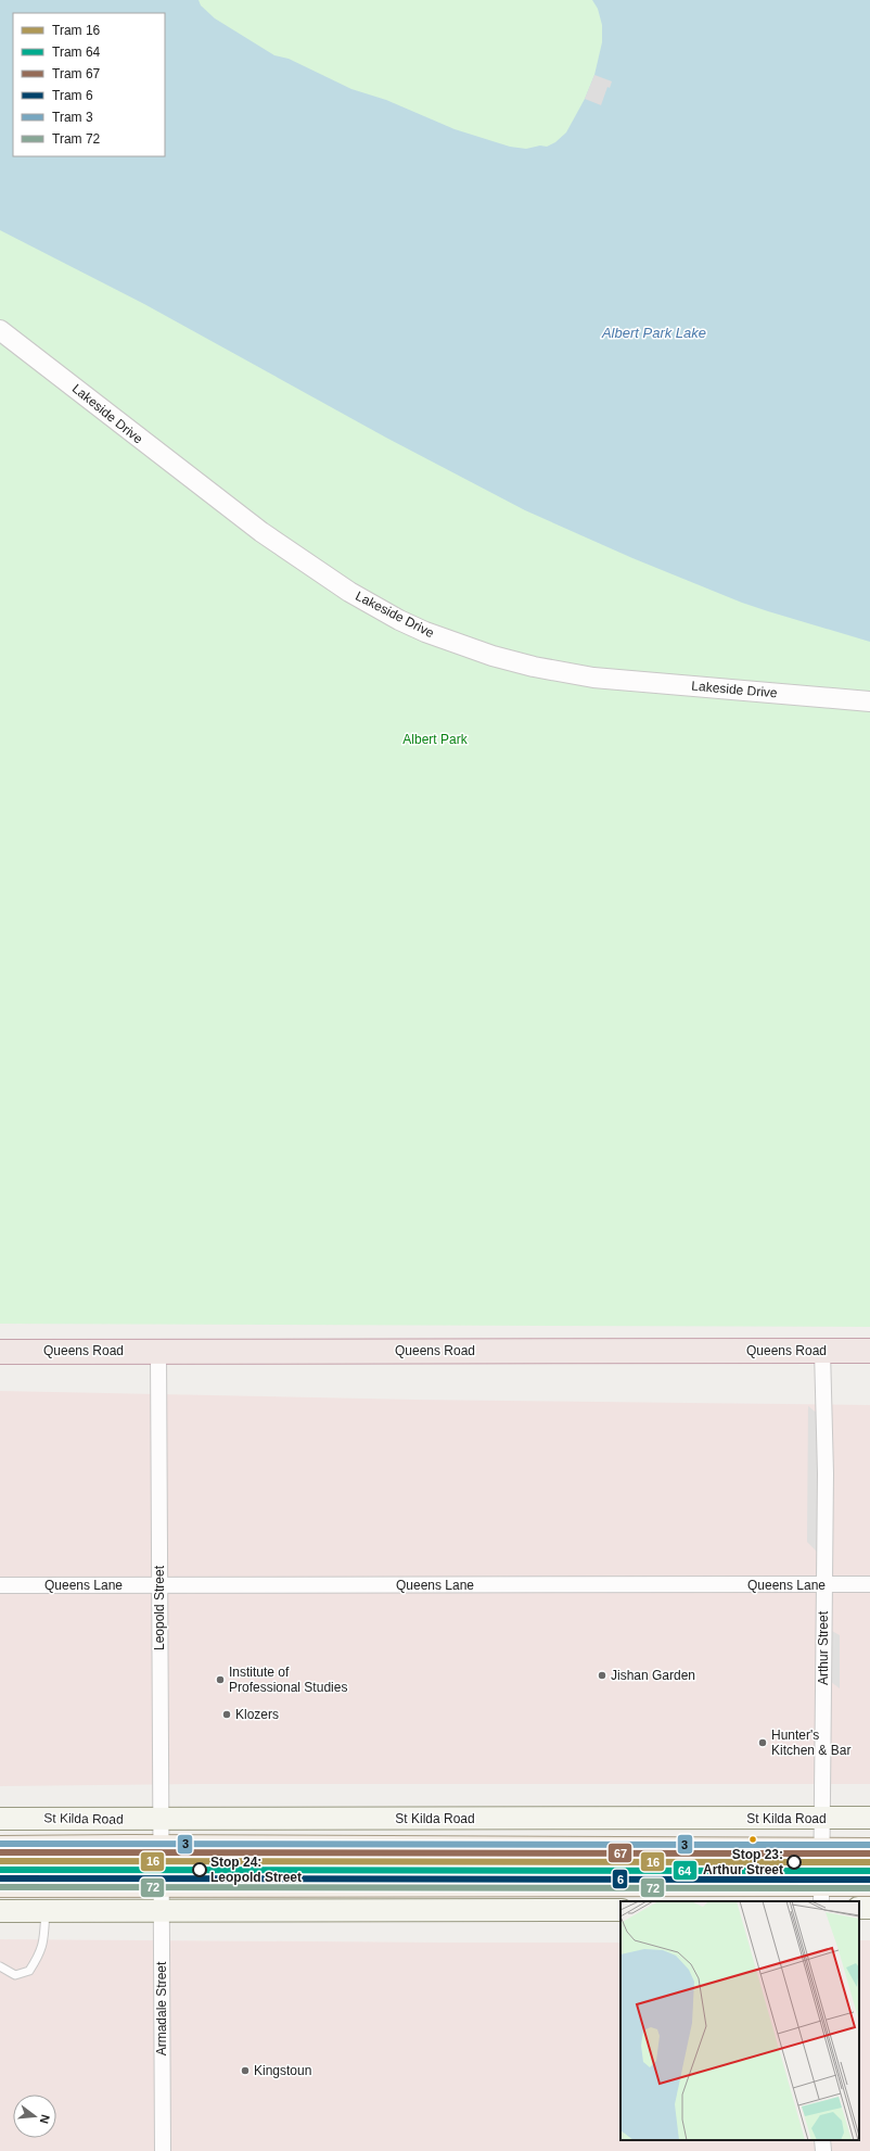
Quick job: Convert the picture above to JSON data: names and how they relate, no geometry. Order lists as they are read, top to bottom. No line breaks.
{"streets":{"highway":["Queens Road"],"main road":["St Kilda Road"],"street":["Lakeside Drive","Queens Lane","Leopold Street","Arthur Street","Armadale Street"]},"crossings":[["Queens Road","Leopold Street"],["Queens Road","Arthur Street"],["Queens Lane","Leopold Street"],["Queens Lane","Arthur Street"],["Leopold Street","St Kilda Road"],["Leopold Street","Armadale Street"],["Arthur Street","St Kilda Road"]],"water":["Albert Park Lake"],"parks":["Albert Park"],"places":["Jishan Garden","Institute of Professional Studies","Klozers","Hunter's Kitchen & Bar","Stop 23: Arthur Street","Stop 24: Leopold Street","Kingstoun"],"lines":["tram line 3","tram line 67","tram line 16","tram line 64","tram line 6","tram line 72"],"legend":["Tram 16","Tram 64","Tram 67","Tram 6","Tram 3","Tram 72"],"north":"right"}
